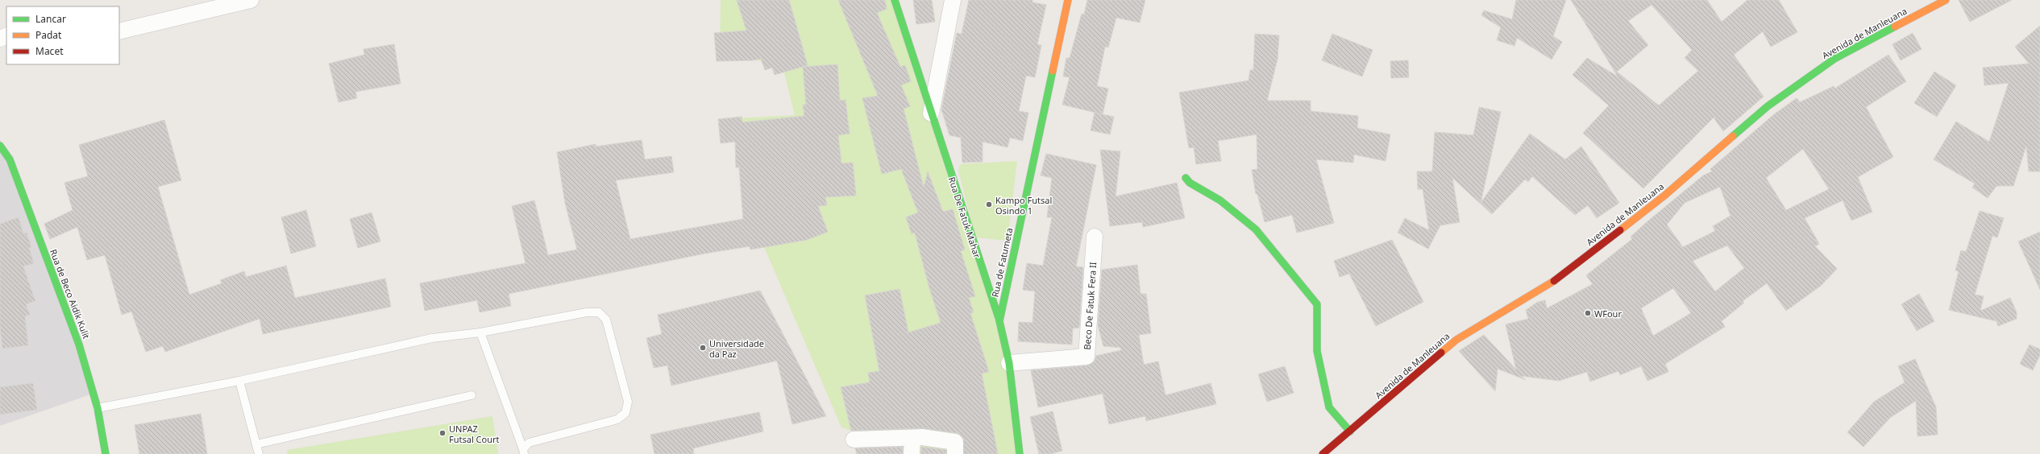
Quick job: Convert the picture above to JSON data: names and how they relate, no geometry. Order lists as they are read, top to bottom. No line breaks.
{"streets":{"street":["Avenida de Manleuana","Rua De Fatuk Mahar","Rua de Fatumeta","Rua de Beco Aidik Kulit","Beco De Fatuk Fera II"]},"crossings":[["Rua De Fatuk Mahar","Rua de Fatumeta"],["Rua de Fatumeta","Beco De Fatuk Fera II"]],"places":["Kampo Futsal Osindo 1","WFour","Universidade da Paz","UNPAZ Futsal Court"],"legend":["Lancar","Padat","Macet"]}
